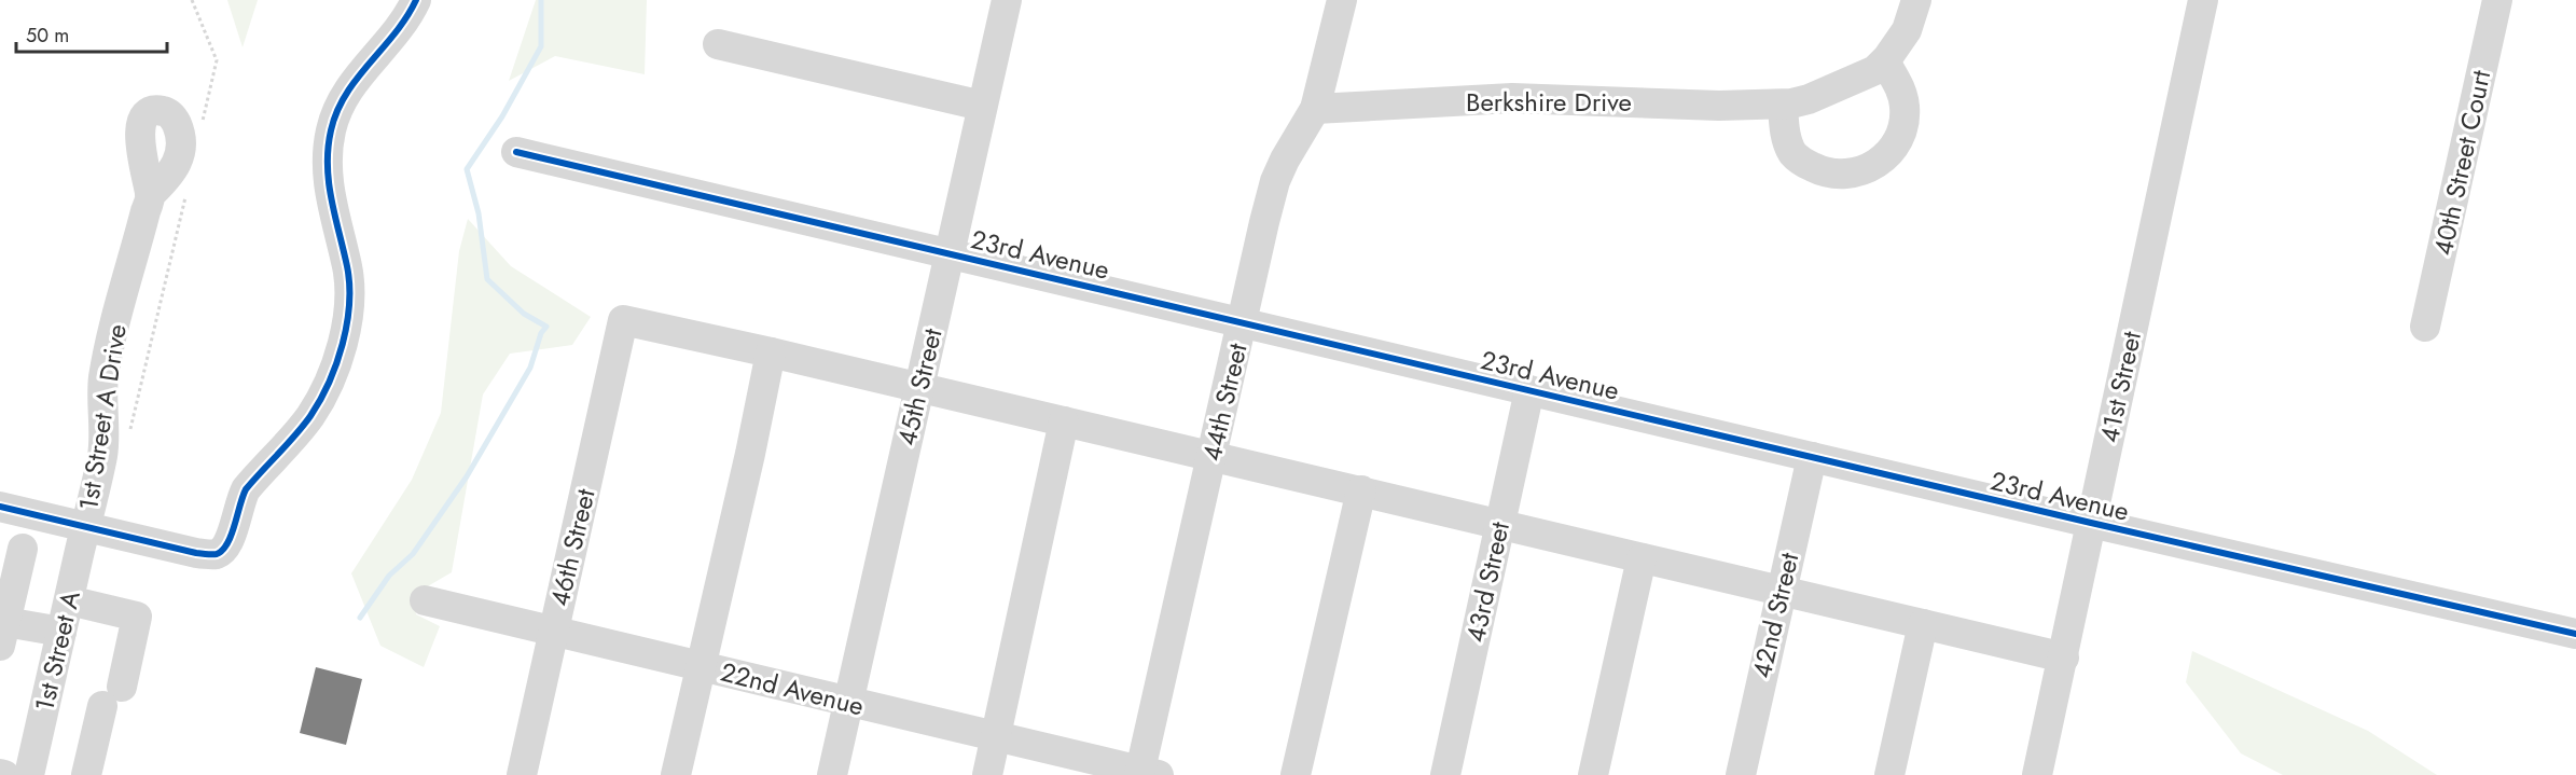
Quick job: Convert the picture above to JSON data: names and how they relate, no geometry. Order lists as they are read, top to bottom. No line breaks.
{"streets":{"street":["Berkshire Drive","40th Street Court","23rd Avenue","45th Street","41st Street","44th Street","1st Street A Drive","46th Street","43rd Street","42nd Street","1st Street A","22nd Avenue"]},"crossings":[["Berkshire Drive","44th Street"],["23rd Avenue","45th Street"],["23rd Avenue","41st Street"],["23rd Avenue","44th Street"],["23rd Avenue","43rd Street"],["23rd Avenue","42nd Street"],["45th Street","22nd Avenue"],["44th Street","22nd Avenue"],["1st Street A Drive","1st Street A"],["46th Street","22nd Avenue"]],"scale_bar":"50 m"}
